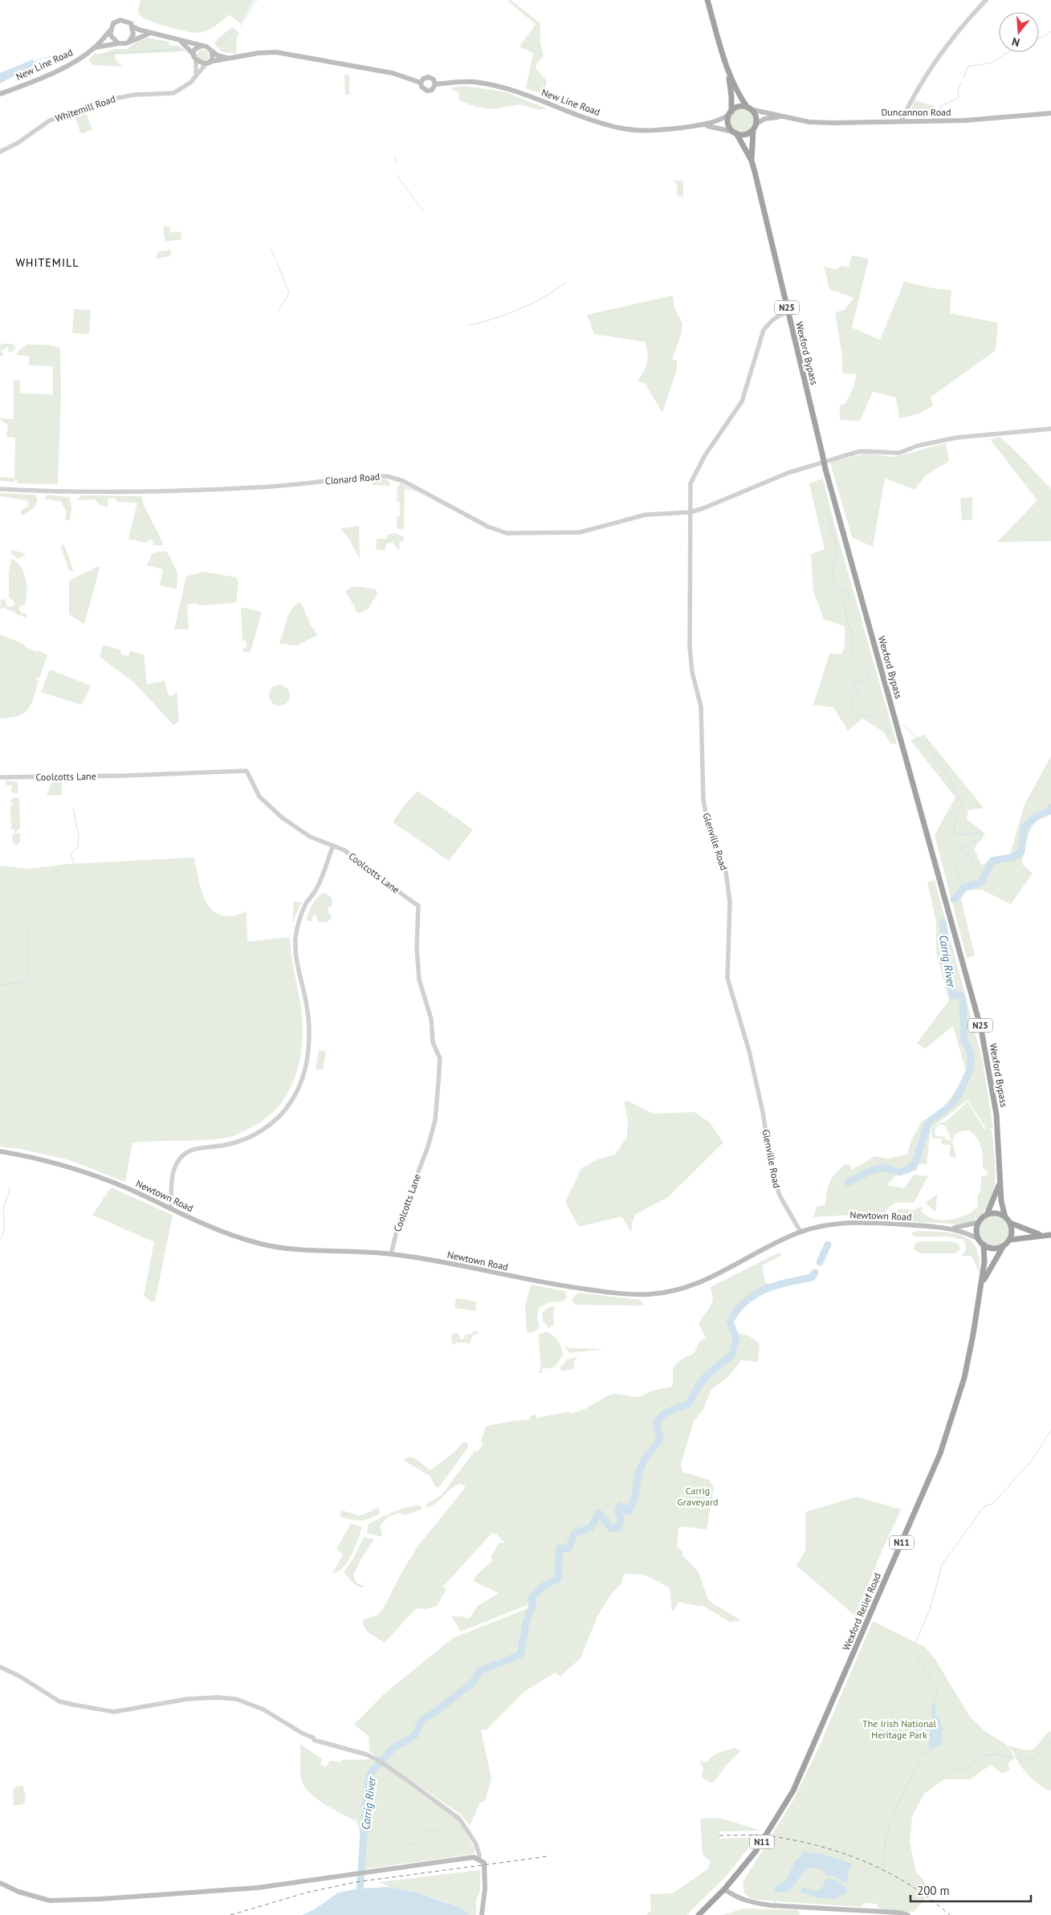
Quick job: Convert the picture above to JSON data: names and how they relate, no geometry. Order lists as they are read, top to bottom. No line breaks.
{"streets":{"highway":["N25","Wexford Bypass","N11","Wexford Relief Road"],"main road":["New Line Road","Duncannon Road","Newtown Road"],"street":["Whitemill Road","Clonard Road","Coolcotts Lane","Glenville Road"]},"crossings":[["New Line Road","Duncannon Road"],["New Line Road","N25"],["New Line Road","Wexford Bypass"],["Duncannon Road","N25"],["Duncannon Road","Wexford Bypass"],["N25","Wexford Bypass"],["N25","Newtown Road"],["N25","Wexford Relief Road"],["Wexford Bypass","Glenville Road"],["Wexford Bypass","Newtown Road"],["Wexford Bypass","Wexford Relief Road"],["Clonard Road","Glenville Road"],["Coolcotts Lane","Newtown Road"],["Glenville Road","Newtown Road"],["Newtown Road","Wexford Relief Road"]],"districts":["WHITEMILL"],"water":["Carrig River"],"parks":["Carrig Graveyard","The Irish National Heritage Park"],"scale_bar":"200 m","north":"bottom"}
